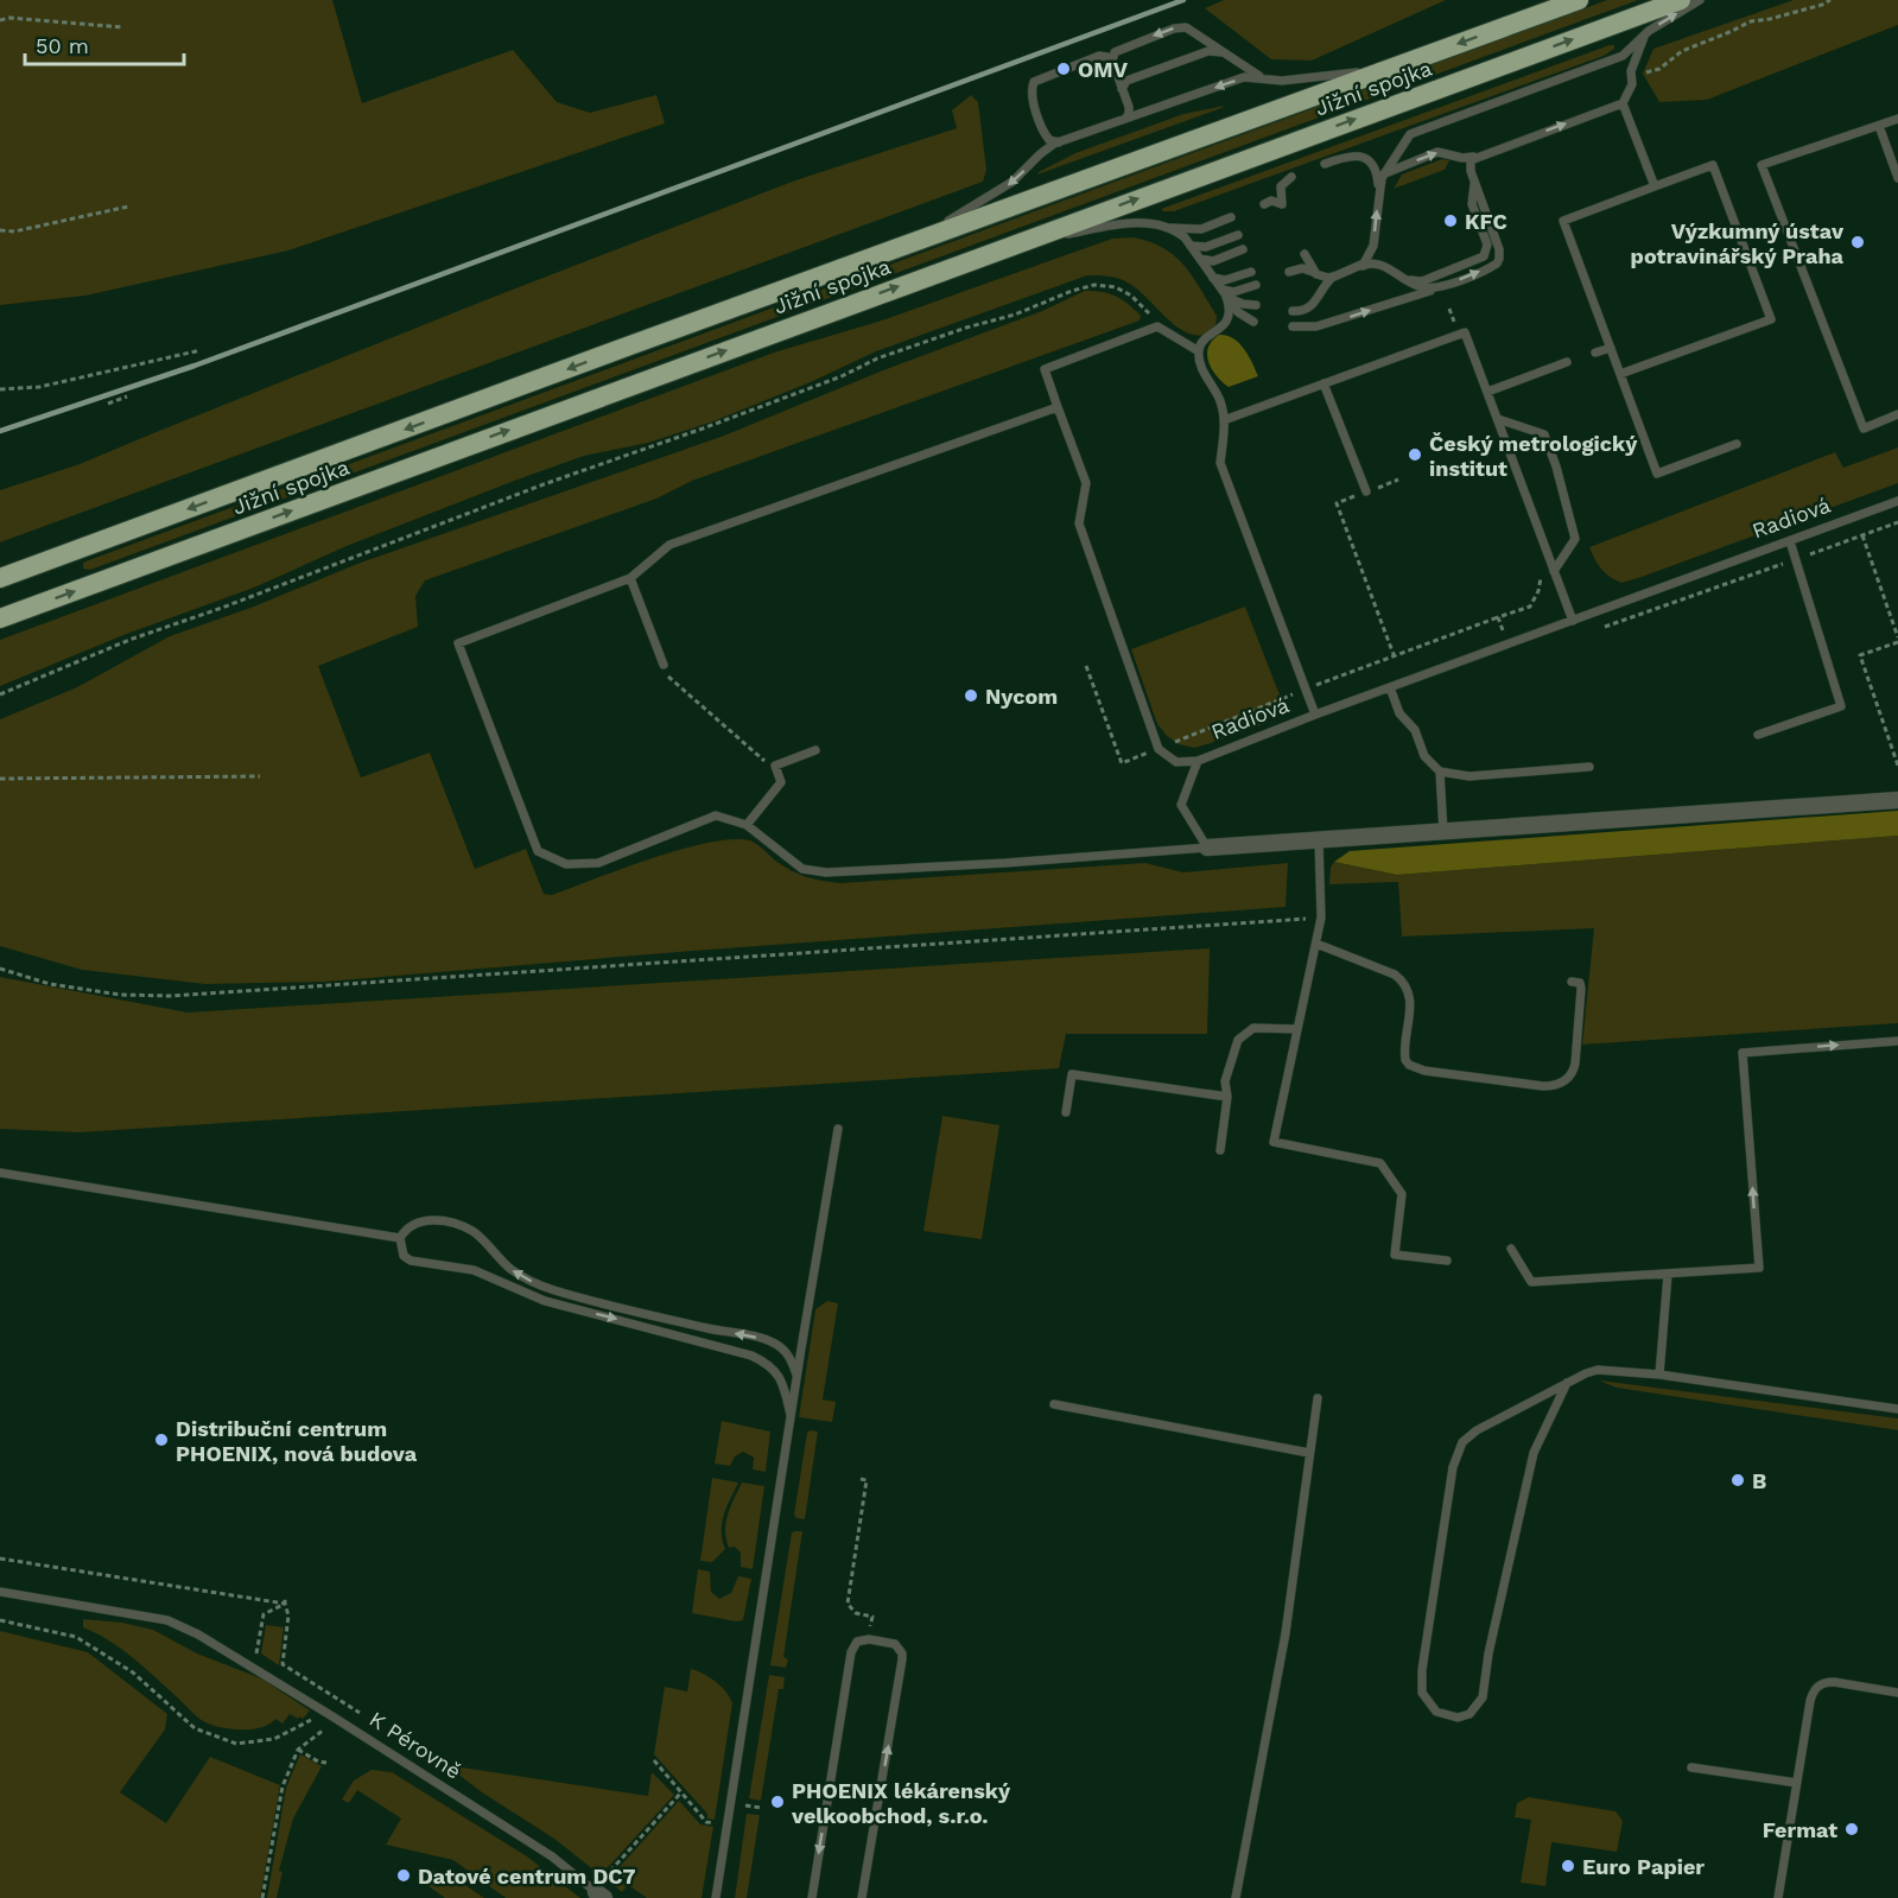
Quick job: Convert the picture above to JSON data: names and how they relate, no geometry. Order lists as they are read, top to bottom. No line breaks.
{"streets":{"highway":["Jižní spojka"],"lane":["Radiová","K Pérovně"]},"places":["OMV","KFC","Výzkumný ústav potravinářský Praha","Český metrologický institut","Nycom","Distribuční centrum PHOENIX, nová budova","B","PHOENIX lékárenský velkoobchod, s.r.o.","Fermat","Euro Papier","Datové centrum DC7"],"scale_bar":"50 m"}
